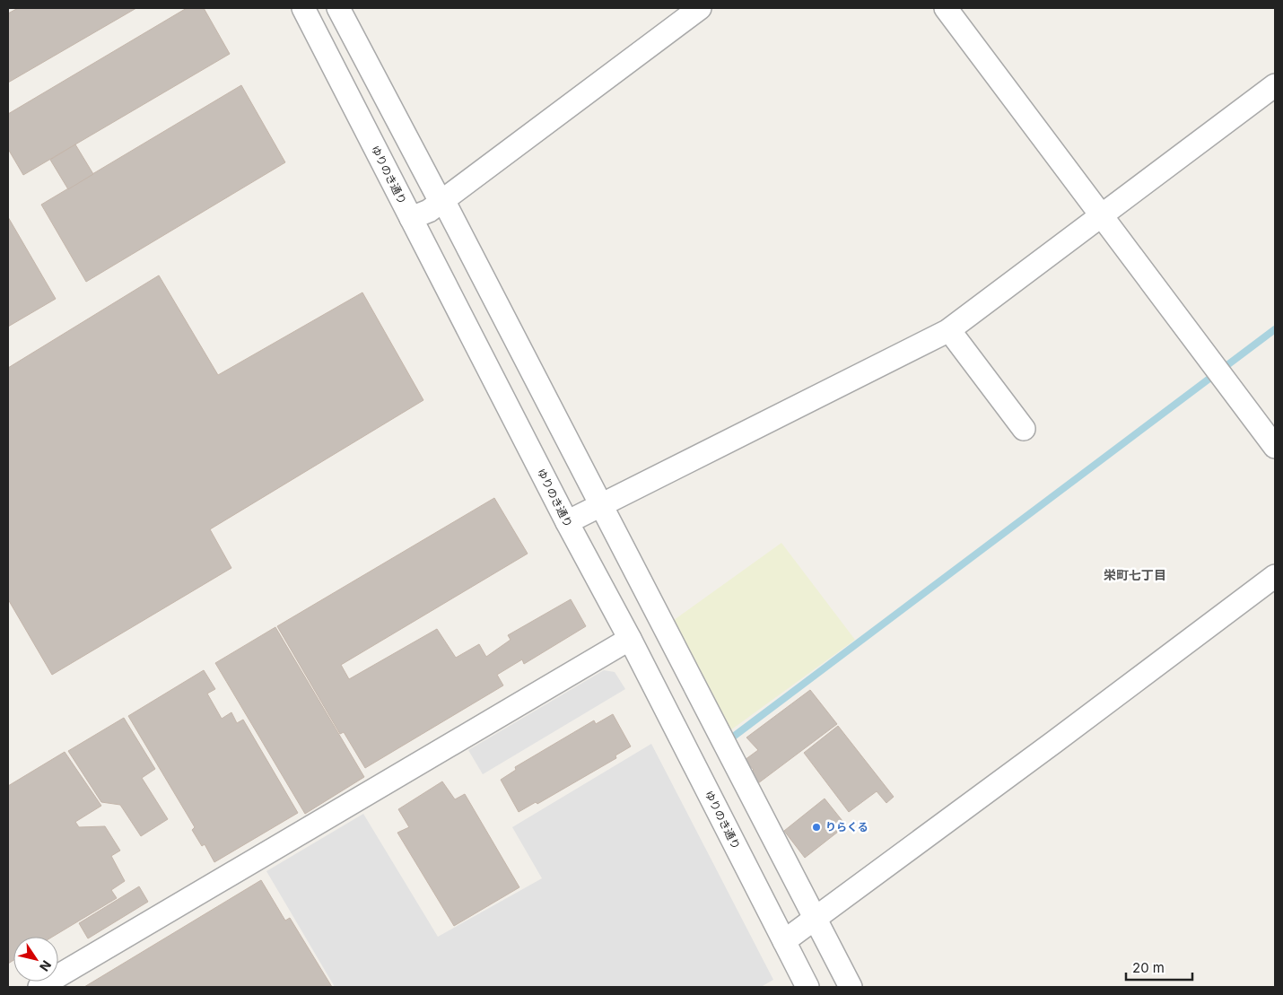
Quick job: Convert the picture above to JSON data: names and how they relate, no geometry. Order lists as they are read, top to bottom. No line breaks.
{"streets":{"street":["ゆりのき通り"]},"districts":["栄町七丁目"],"places":["りらくる"],"scale_bar":"20 m","north":"bottom right"}
